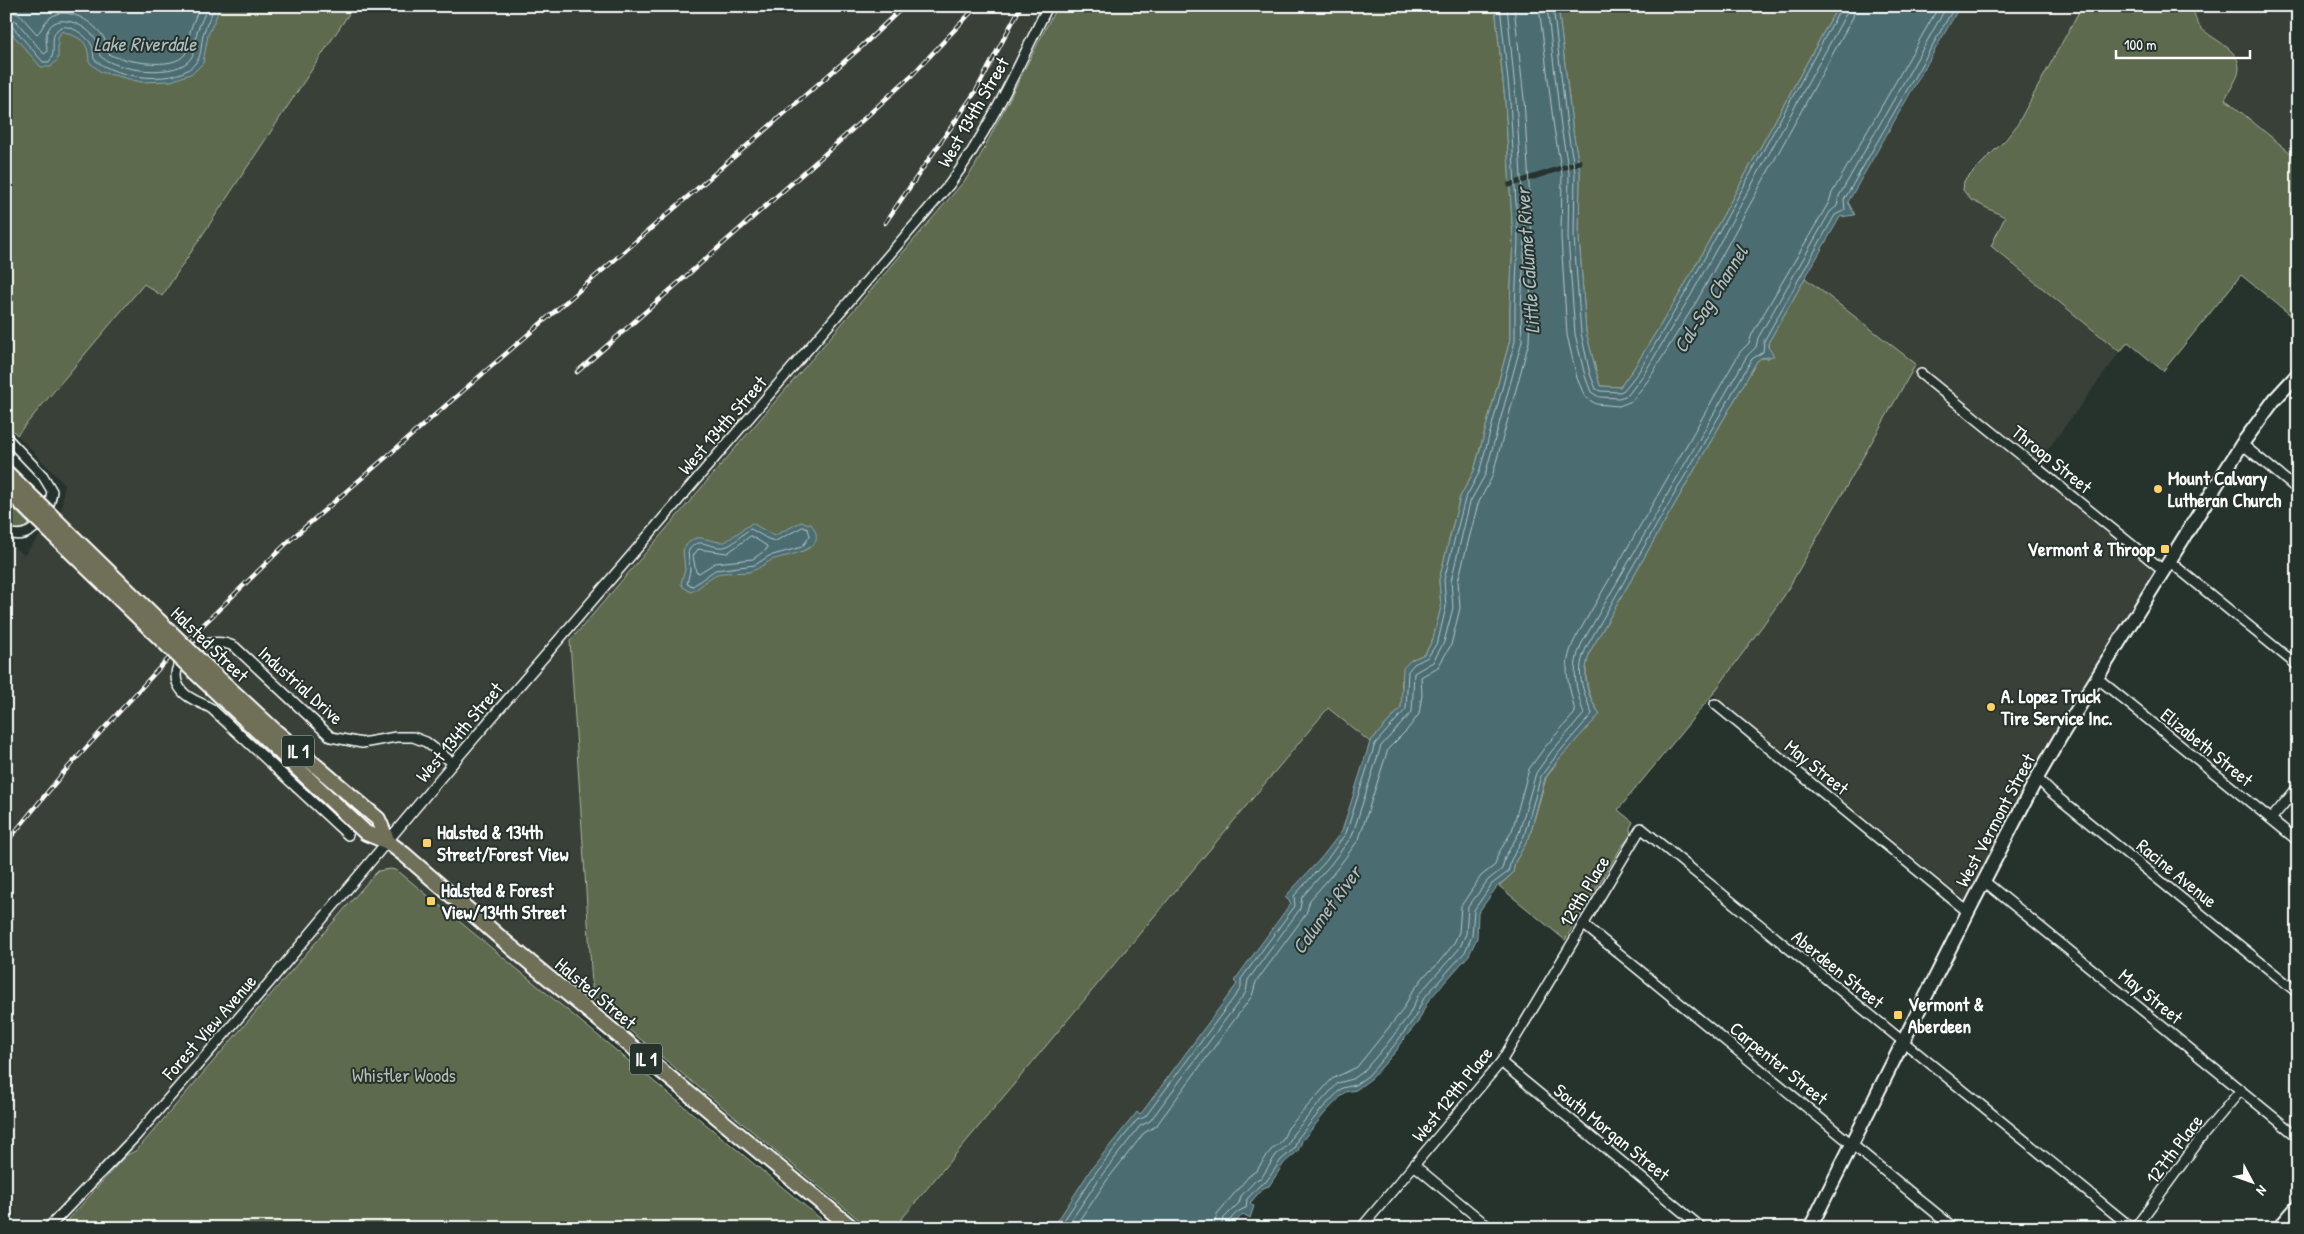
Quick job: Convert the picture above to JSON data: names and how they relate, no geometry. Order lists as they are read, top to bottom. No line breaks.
{"streets":{"main road":["Halsted Street","IL 1"],"street":["West 134th Street","Throop Street","Industrial Drive","Elizabeth Street","May Street","West Vermont Street","Racine Avenue","129th Place","Aberdeen Street","Forest View Avenue","Carpenter Street","West 129th Place","South Morgan Street","127th Place"]},"crossings":[["West 134th Street","Halsted Street"],["West 134th Street","Industrial Drive"],["West 134th Street","Forest View Avenue"],["Throop Street","West Vermont Street"],["Halsted Street","Forest View Avenue"],["Elizabeth Street","West Vermont Street"],["May Street","West Vermont Street"],["May Street","127th Place"],["West Vermont Street","Racine Avenue"],["West Vermont Street","Aberdeen Street"],["West Vermont Street","Carpenter Street"],["129th Place","Aberdeen Street"],["129th Place","Carpenter Street"],["129th Place","West 129th Place"],["Aberdeen Street","127th Place"],["West 129th Place","South Morgan Street"]],"water":["Lake Riverdale","Little Calumet River","Cal-Sag Channel","Calumet River"],"parks":["Whistler Woods"],"places":{"other":["Mount Calvary Lutheran Church","A. Lopez Truck Tire Service Inc."],"transit":["Vermont & Throop","Halsted & 134th Street/Forest View","Halsted & Forest View/134th Street","Vermont & Aberdeen"]},"scale_bar":"100 m","north":"bottom right"}
